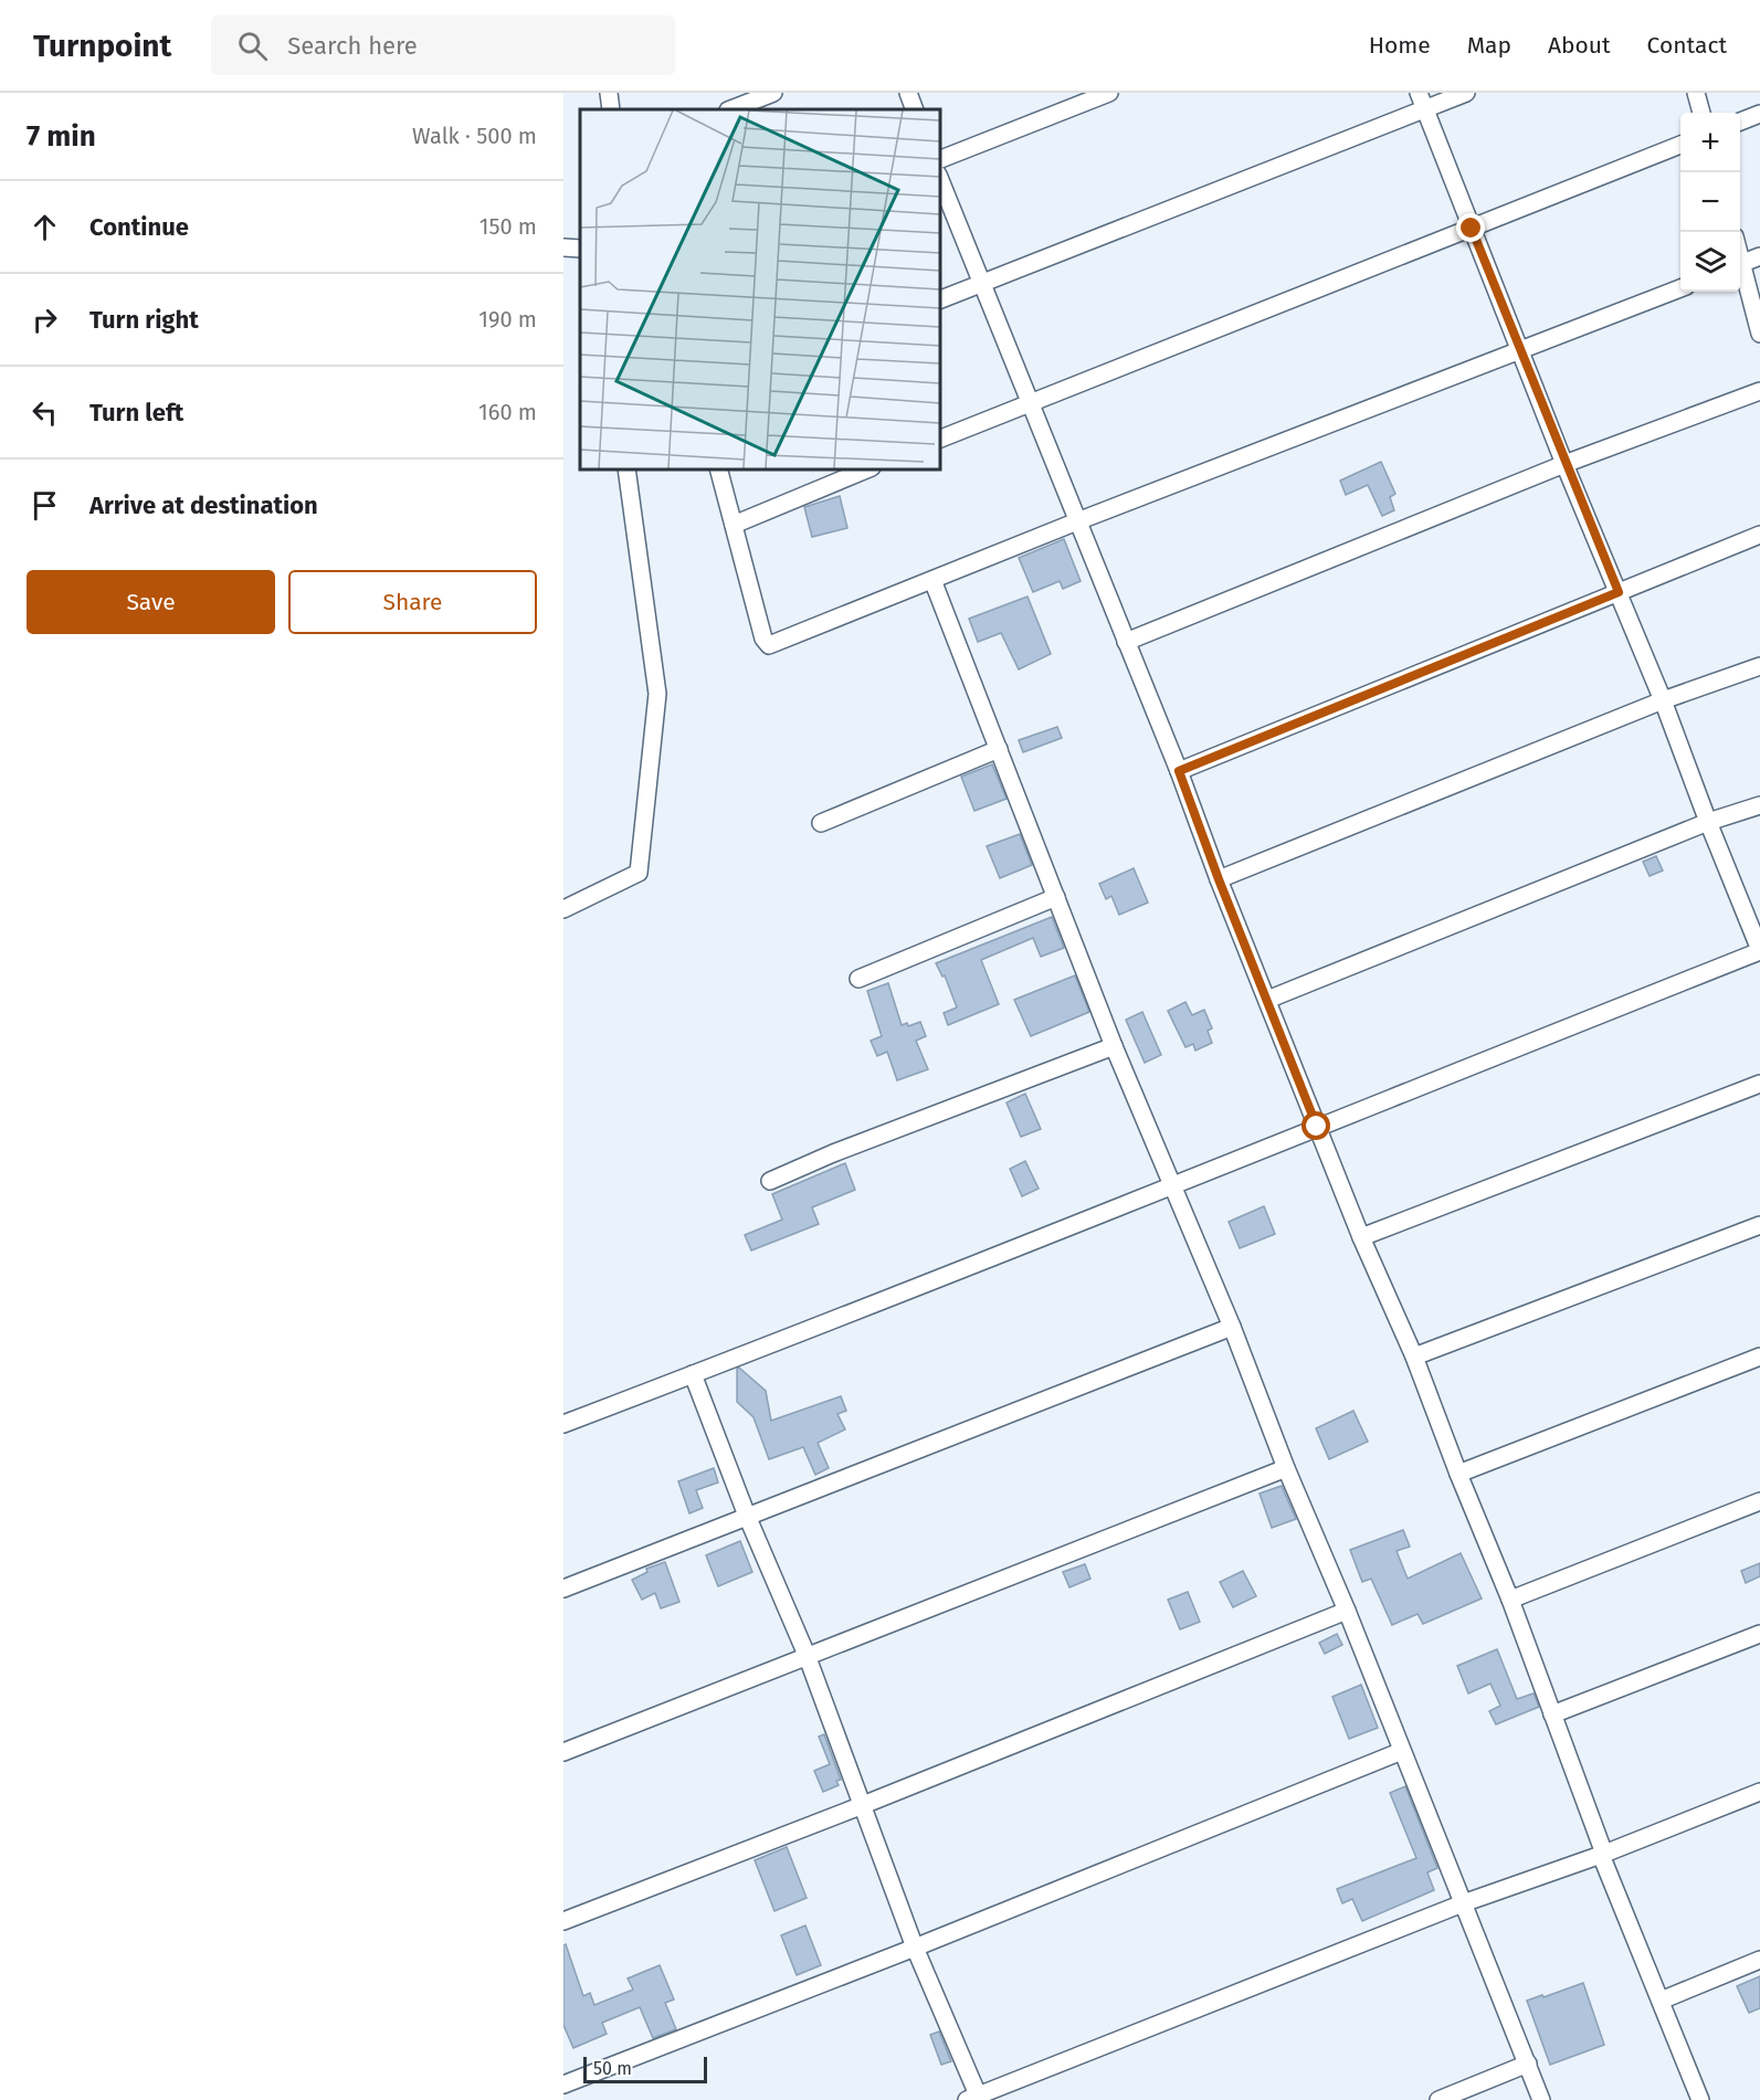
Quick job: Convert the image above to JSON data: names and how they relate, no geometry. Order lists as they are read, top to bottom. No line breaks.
{"scale_bar":"50 m","page":{"header":"Turnpoint","search":"Search here","nav":["Home","Map","About","Contact"],"heading":["7 min","Walk · 500 m"],"map_buttons":["+","−"],"list":[["Continue","150 m"],["Turn right","190 m"],["Turn left","160 m"],"Arrive at destination"],"buttons":["Save","Share"],"scale":"50 m"}}
